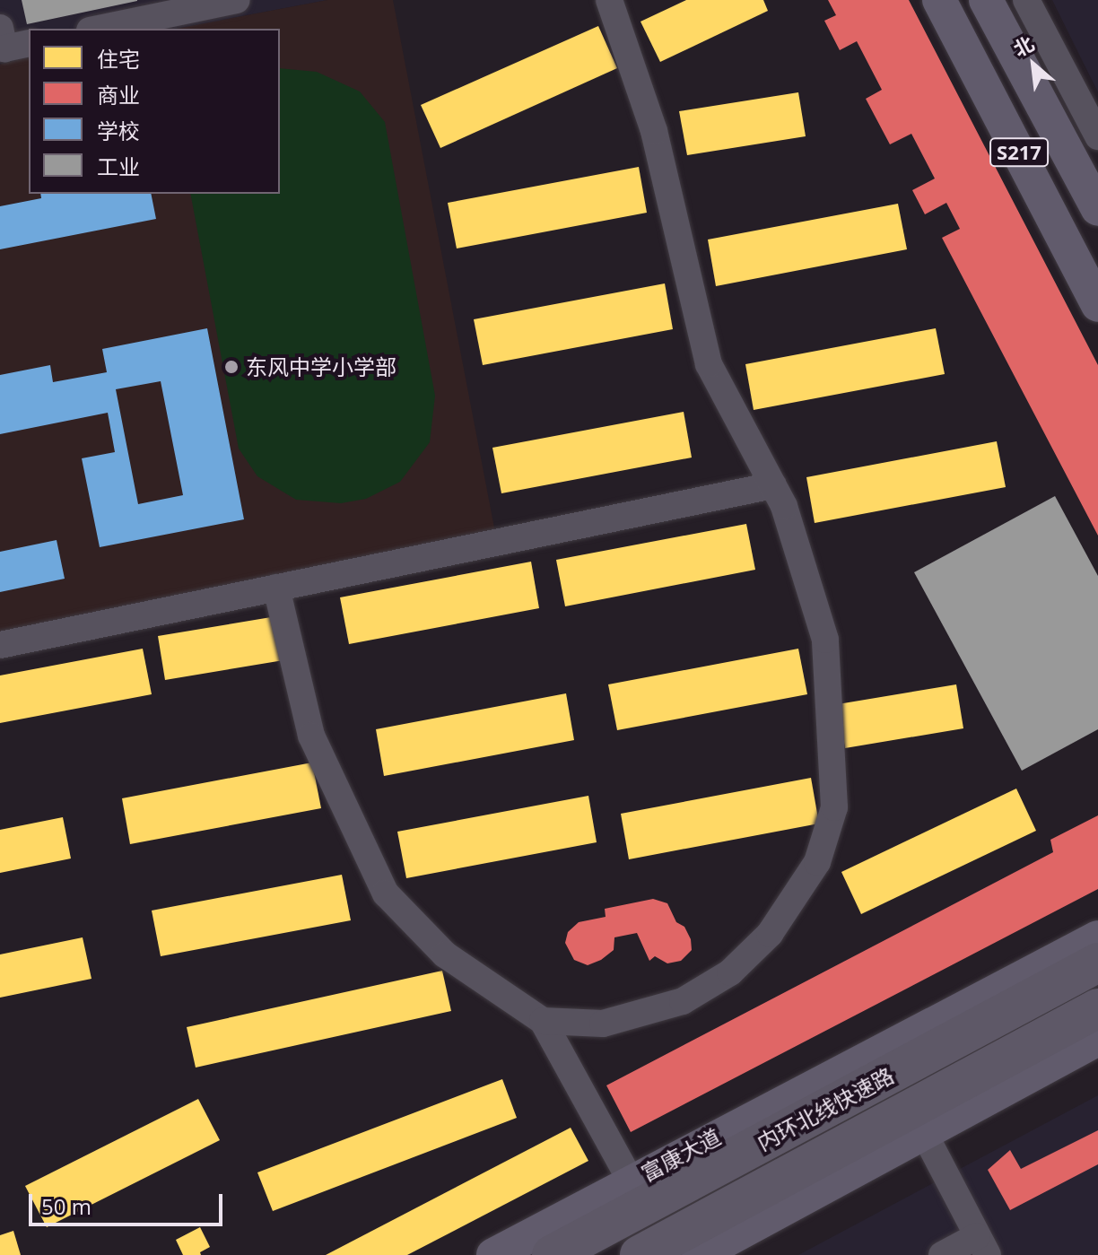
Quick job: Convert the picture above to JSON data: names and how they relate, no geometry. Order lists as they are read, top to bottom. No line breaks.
{"streets":{"highway":["内环北线快速路"],"main road":["S217","富康大道"]},"places":["东风中学小学部"],"legend":["住宅","商业","学校","工业"],"scale_bar":"50 m","north":"top left"}
